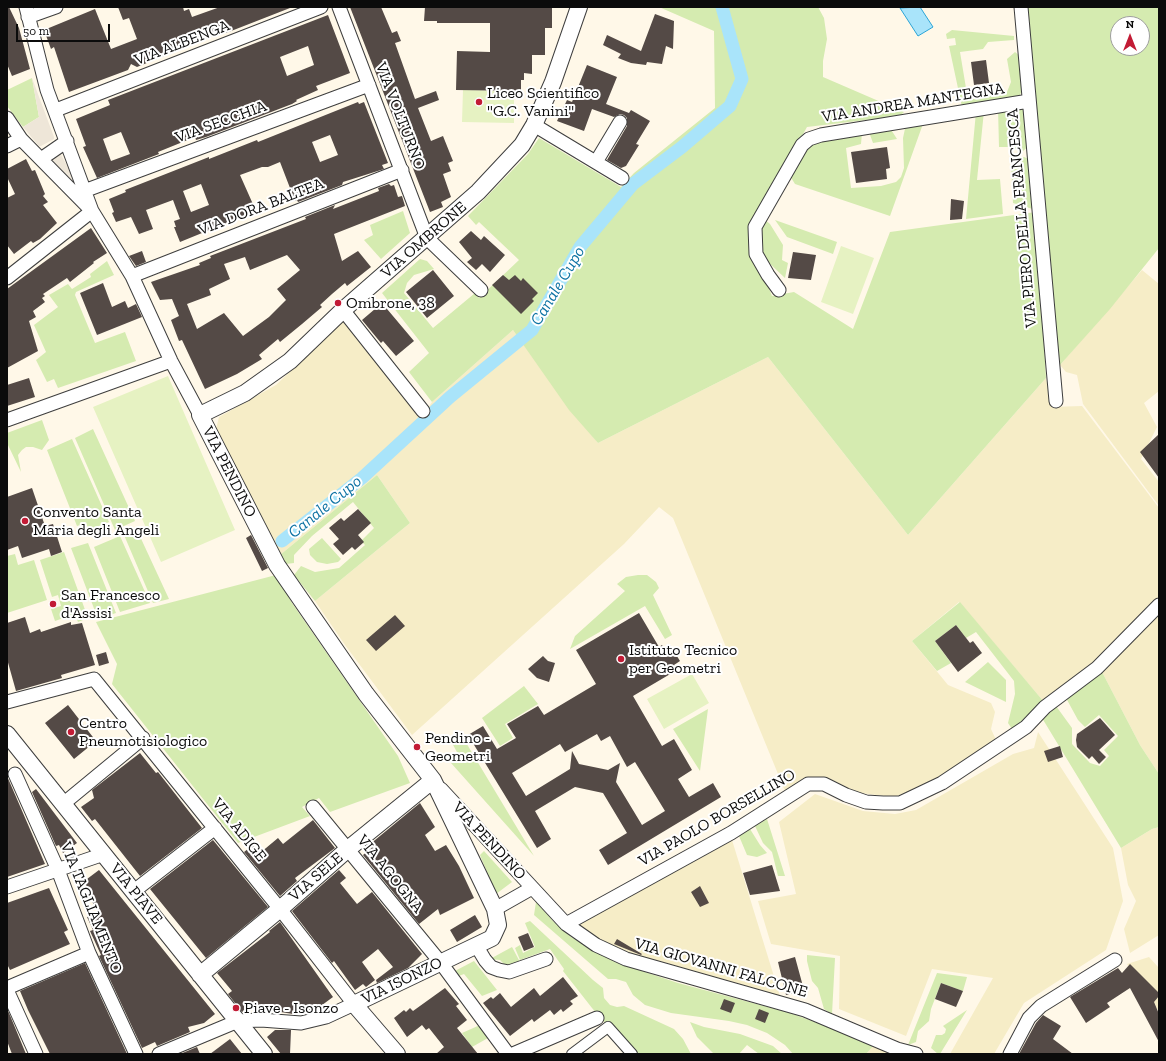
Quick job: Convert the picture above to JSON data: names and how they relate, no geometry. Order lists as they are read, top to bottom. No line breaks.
{"streets":{"street":["VIA ALBENGA","VIA ANDREA MANTEGNA","VIA VOLTURNO","VIA SECCHIA","VIA DORA BALTEA","VIA PIERO DELLA FRANCESCA","VIA OMBRONE","VIA PENDINO","VIA PAOLO BORSELLINO","VIA ADIGE","VIA AGOGNA","VIA SELE","VIA PIAVE","VIA TAGLIAMENTO","VIA GIOVANNI FALCONE","VIA ISONZO"]},"crossings":[["VIA ALBENGA","VIA PENDINO"],["VIA ANDREA MANTEGNA","VIA PIERO DELLA FRANCESCA"],["VIA VOLTURNO","VIA SECCHIA"],["VIA VOLTURNO","VIA DORA BALTEA"],["VIA VOLTURNO","VIA OMBRONE"],["VIA SECCHIA","VIA PENDINO"],["VIA DORA BALTEA","VIA PENDINO"],["VIA OMBRONE","VIA PENDINO"],["VIA PENDINO","VIA SELE"],["VIA PENDINO","VIA GIOVANNI FALCONE"],["VIA PENDINO","VIA ISONZO"],["VIA PAOLO BORSELLINO","VIA GIOVANNI FALCONE"],["VIA ADIGE","VIA SELE"],["VIA ADIGE","VIA ISONZO"],["VIA AGOGNA","VIA SELE"],["VIA AGOGNA","VIA ISONZO"],["VIA SELE","VIA PIAVE"],["VIA PIAVE","VIA ISONZO"]],"water":["Canale Cupo"],"places":["Liceo Scientifico \"G.C. Vanini\"","Ombrone, 38","Convento Santa Maria degli Angeli","San Francesco d'Assisi","Istituto Tecnico per Geometri","Centro Pneumotisiologico","Pendino - Geometri","Piave - Isonzo"],"scale_bar":"50 m","north":"top"}
